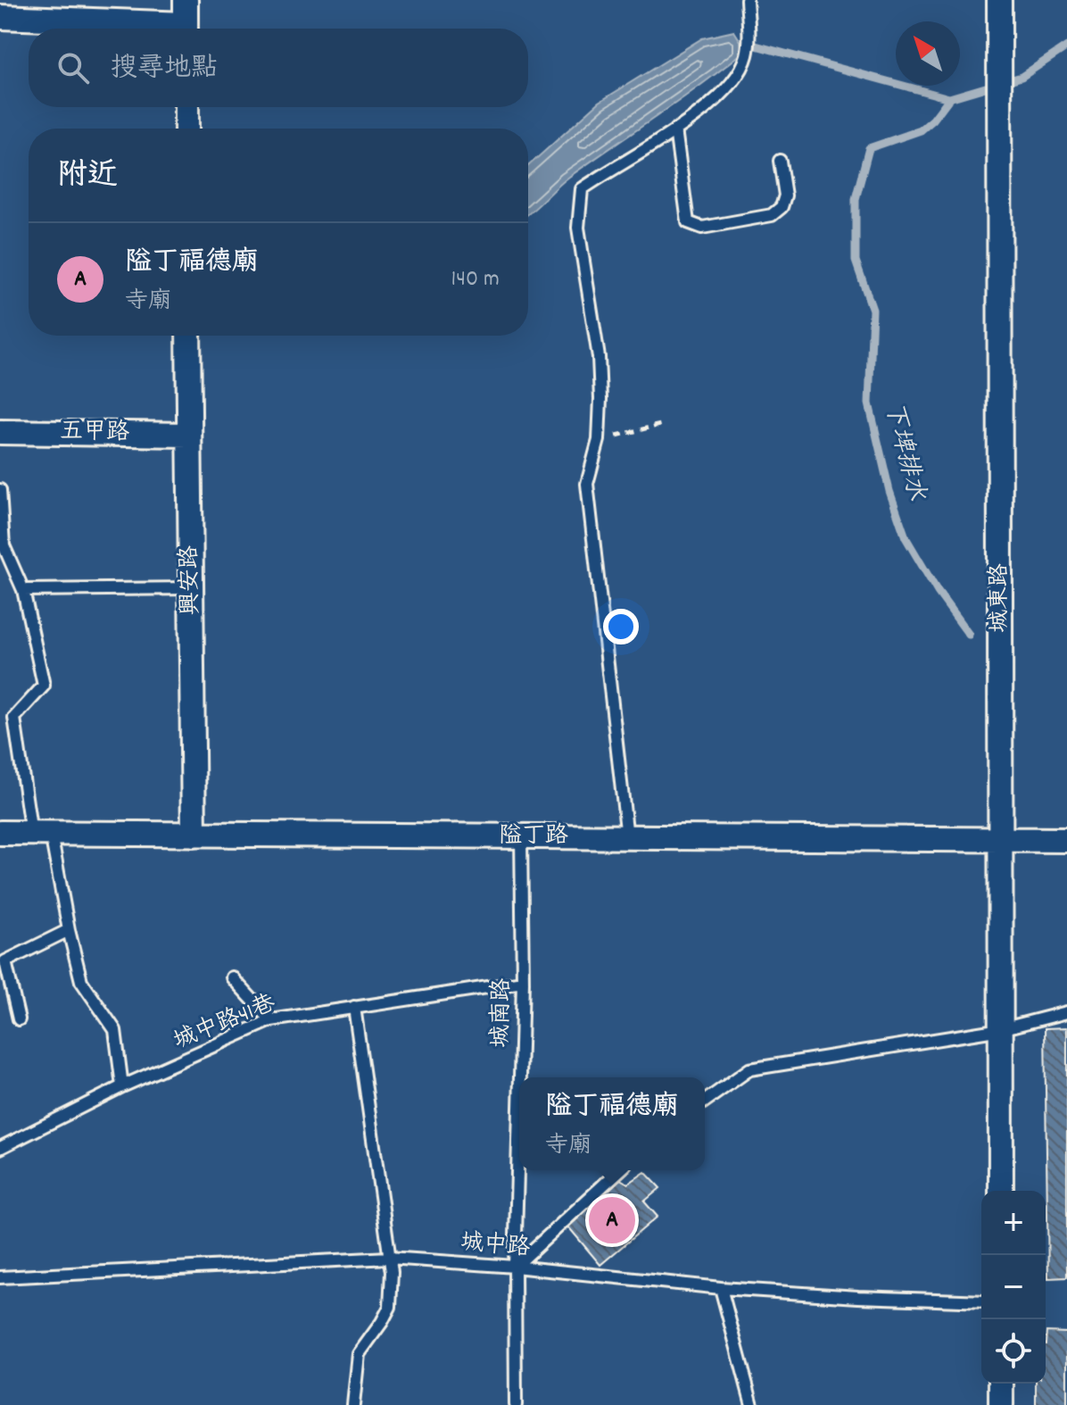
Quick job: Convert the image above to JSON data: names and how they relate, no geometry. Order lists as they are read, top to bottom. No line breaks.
{"streets":{"street":["五甲路","興安路","城東路","隘丁路"],"lane":["城南路","城中路41巷","城中路"]},"crossings":[["五甲路","興安路"],["興安路","隘丁路"],["城東路","隘丁路"],["隘丁路","城南路"],["城南路","城中路41巷"],["城南路","城中路"]],"water":["下埤排水"],"north":"top left","page":{"search":"搜尋地點","heading":"附近","list":[{"mark":"A","name":"隘丁福德廟","note":"寺廟","value":"140 m"}],"popup":["隘丁福德廟","寺廟"],"map_buttons":["+","−"],"pins":"A"}}
